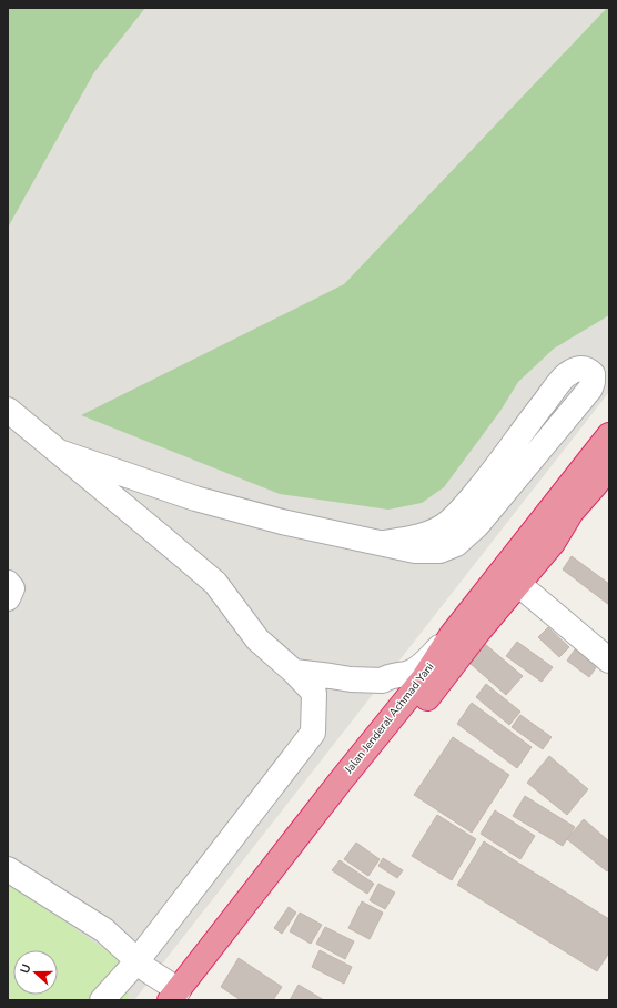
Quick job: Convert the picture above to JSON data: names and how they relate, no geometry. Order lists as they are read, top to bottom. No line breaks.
{"streets":{"highway":["Jalan Jenderal Achmad Yani"]},"north":"left"}
